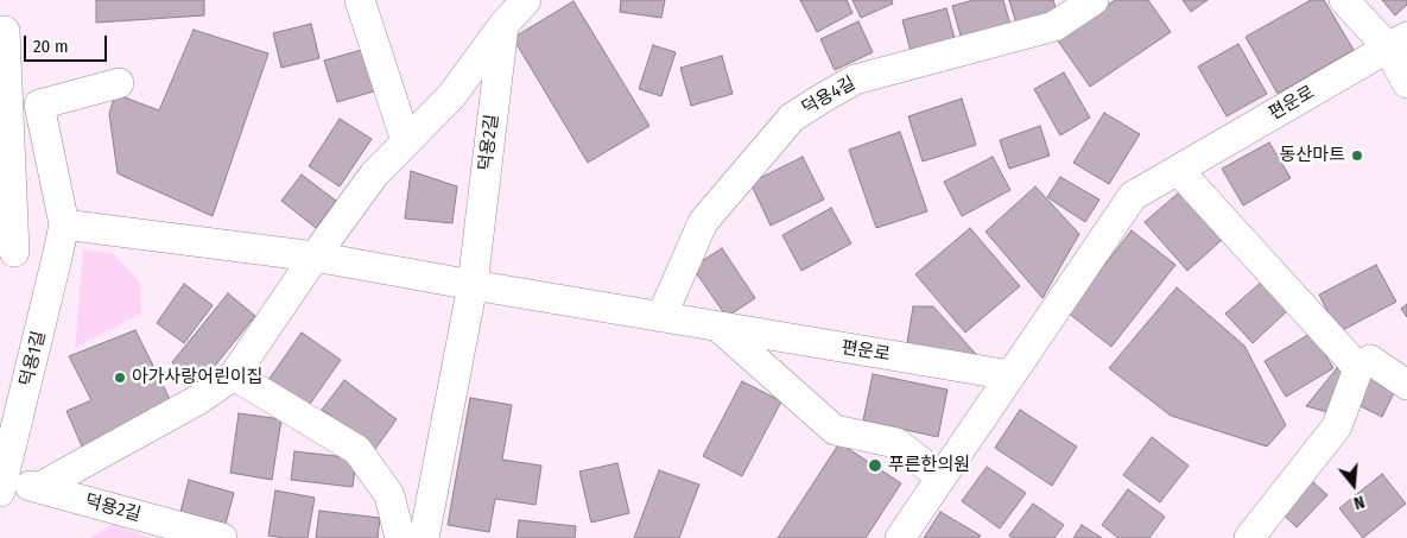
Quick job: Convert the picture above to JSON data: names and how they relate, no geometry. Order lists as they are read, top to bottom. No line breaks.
{"streets":{"street":["덕용4길","편운로","덕용2길","덕용1길"]},"crossings":[["덕용4길","편운로"],["덕용2길","덕용1길"]],"places":["동산마트","아가사랑어린이집","푸른한의원"],"scale_bar":"20 m","north":"bottom"}
